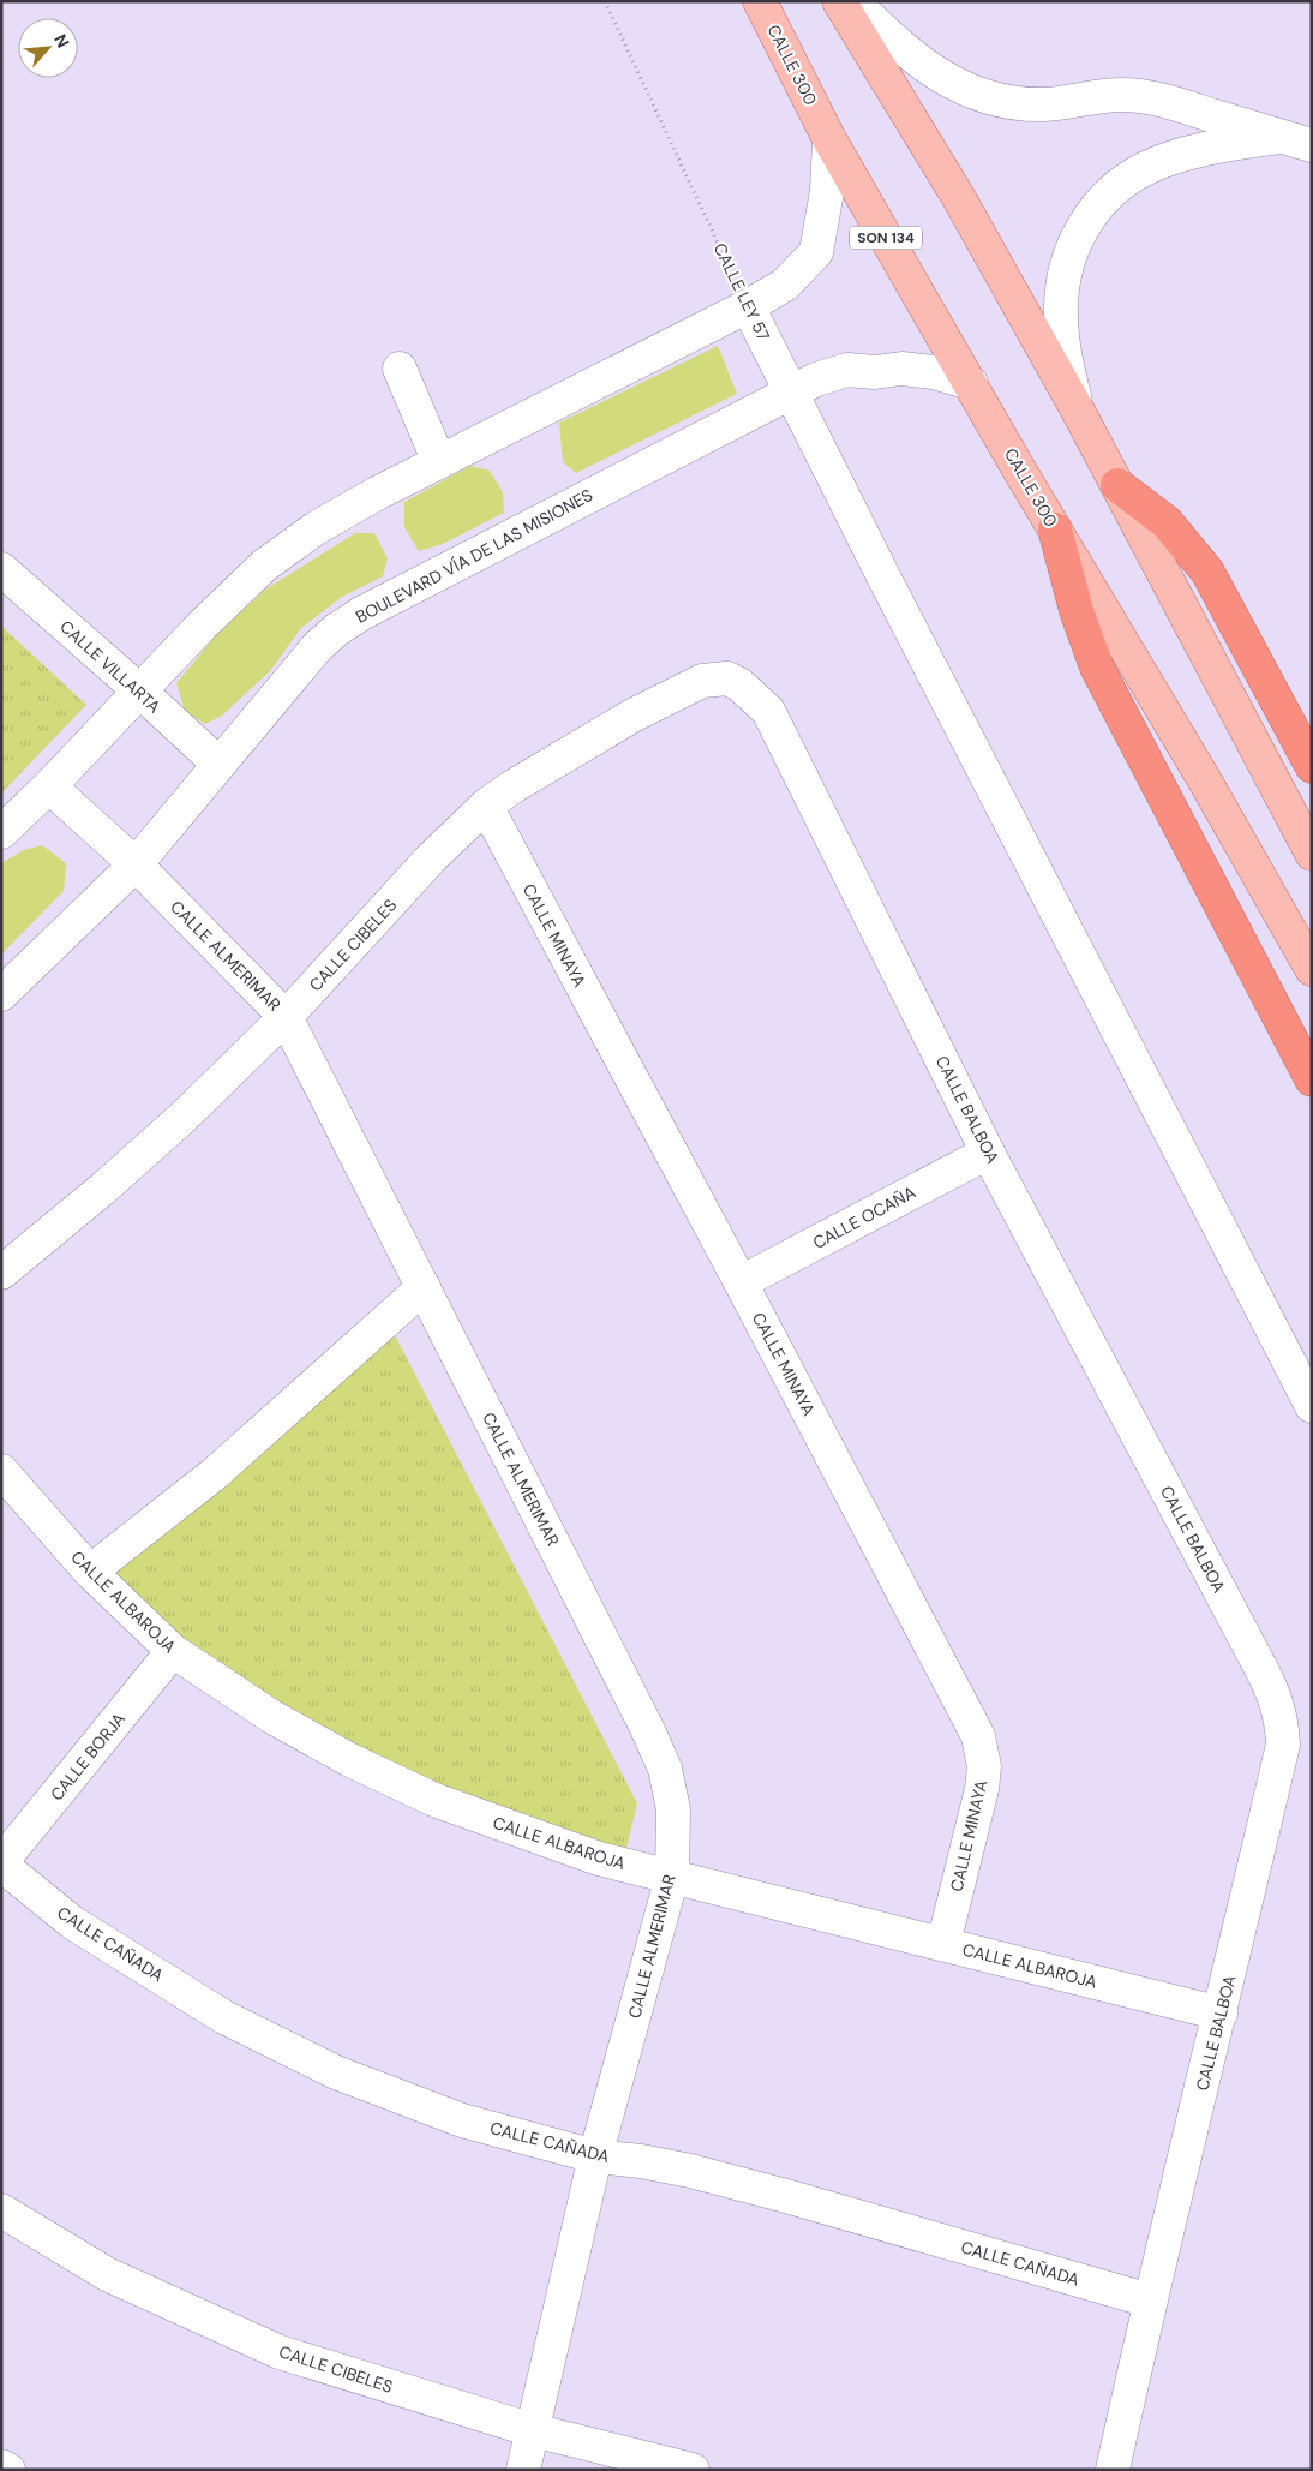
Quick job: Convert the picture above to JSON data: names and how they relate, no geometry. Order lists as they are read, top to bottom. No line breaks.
{"streets":{"main road":["CALLE 300","SON 134"],"street":["CALLE LEY 57","BOULEVARD VÍA DE LAS MISIONES","CALLE VILLARTA","CALLE MINAYA","CALLE CIBELES","CALLE ALMERIMAR","CALLE BALBOA","CALLE OCAÑA","CALLE ALBAROJA","CALLE BORJA","CALLE CAÑADA"]},"crossings":[["CALLE 300","BOULEVARD VÍA DE LAS MISIONES"],["CALLE LEY 57","BOULEVARD VÍA DE LAS MISIONES"],["BOULEVARD VÍA DE LAS MISIONES","CALLE VILLARTA"],["BOULEVARD VÍA DE LAS MISIONES","CALLE ALMERIMAR"],["CALLE MINAYA","CALLE CIBELES"],["CALLE MINAYA","CALLE OCAÑA"],["CALLE MINAYA","CALLE ALBAROJA"],["CALLE CIBELES","CALLE ALMERIMAR"],["CALLE CIBELES","CALLE BALBOA"],["CALLE ALMERIMAR","CALLE ALBAROJA"],["CALLE ALMERIMAR","CALLE CAÑADA"],["CALLE BALBOA","CALLE OCAÑA"],["CALLE BALBOA","CALLE ALBAROJA"],["CALLE BALBOA","CALLE CAÑADA"],["CALLE ALBAROJA","CALLE BORJA"],["CALLE BORJA","CALLE CAÑADA"]],"north":"top right"}
